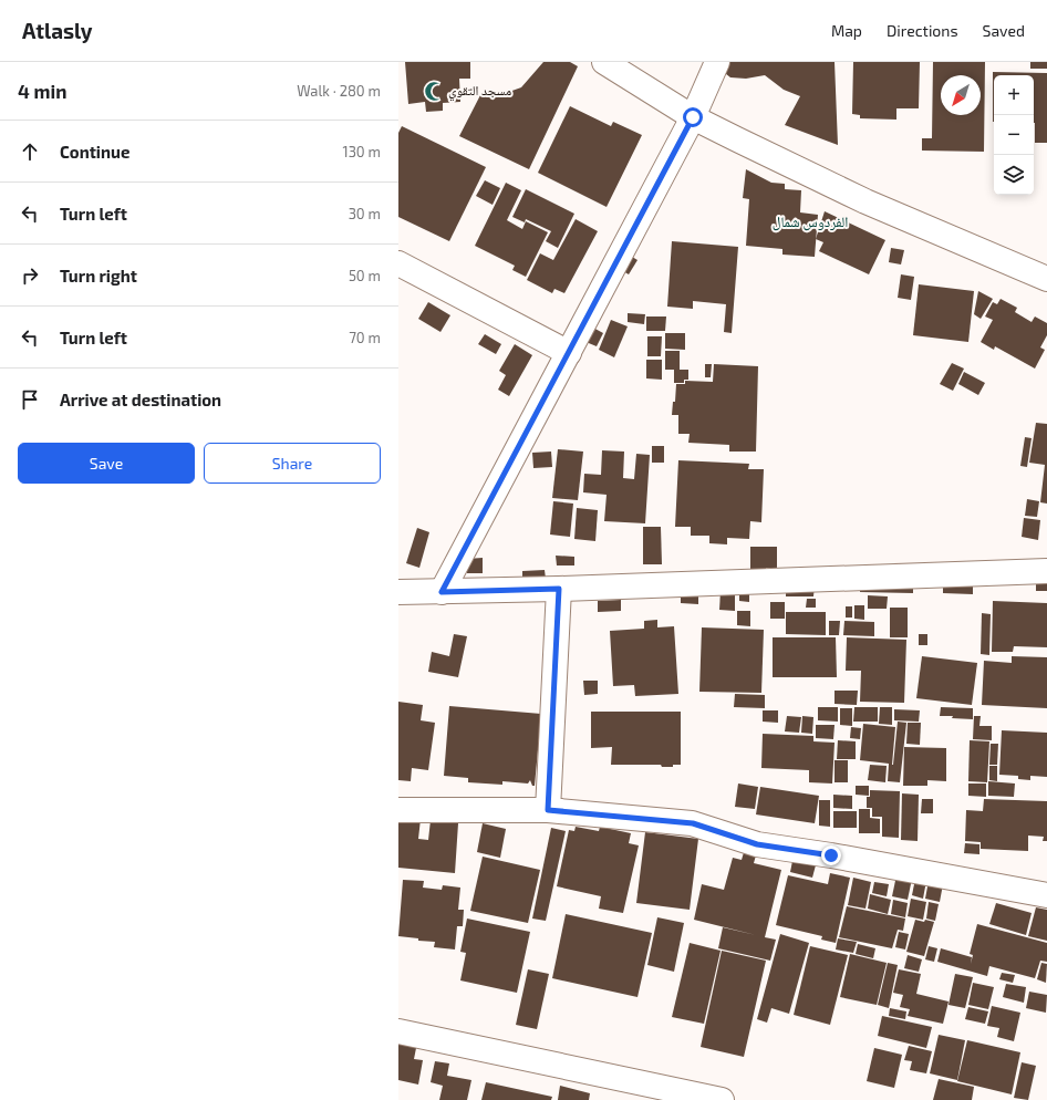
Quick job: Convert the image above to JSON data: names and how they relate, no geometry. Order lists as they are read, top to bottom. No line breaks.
{"districts":["الفردوس شمال"],"places":{"mosque":["مسجد التقوي"]},"north":"bottom left","page":{"header":"Atlasly","nav":["Map","Directions","Saved"],"heading":["4 min","Walk · 280 m"],"map_buttons":["+","−"],"list":[["Continue","130 m"],["Turn left","30 m"],["Turn right","50 m"],["Turn left","70 m"],"Arrive at destination"],"buttons":["Save","Share"]}}
